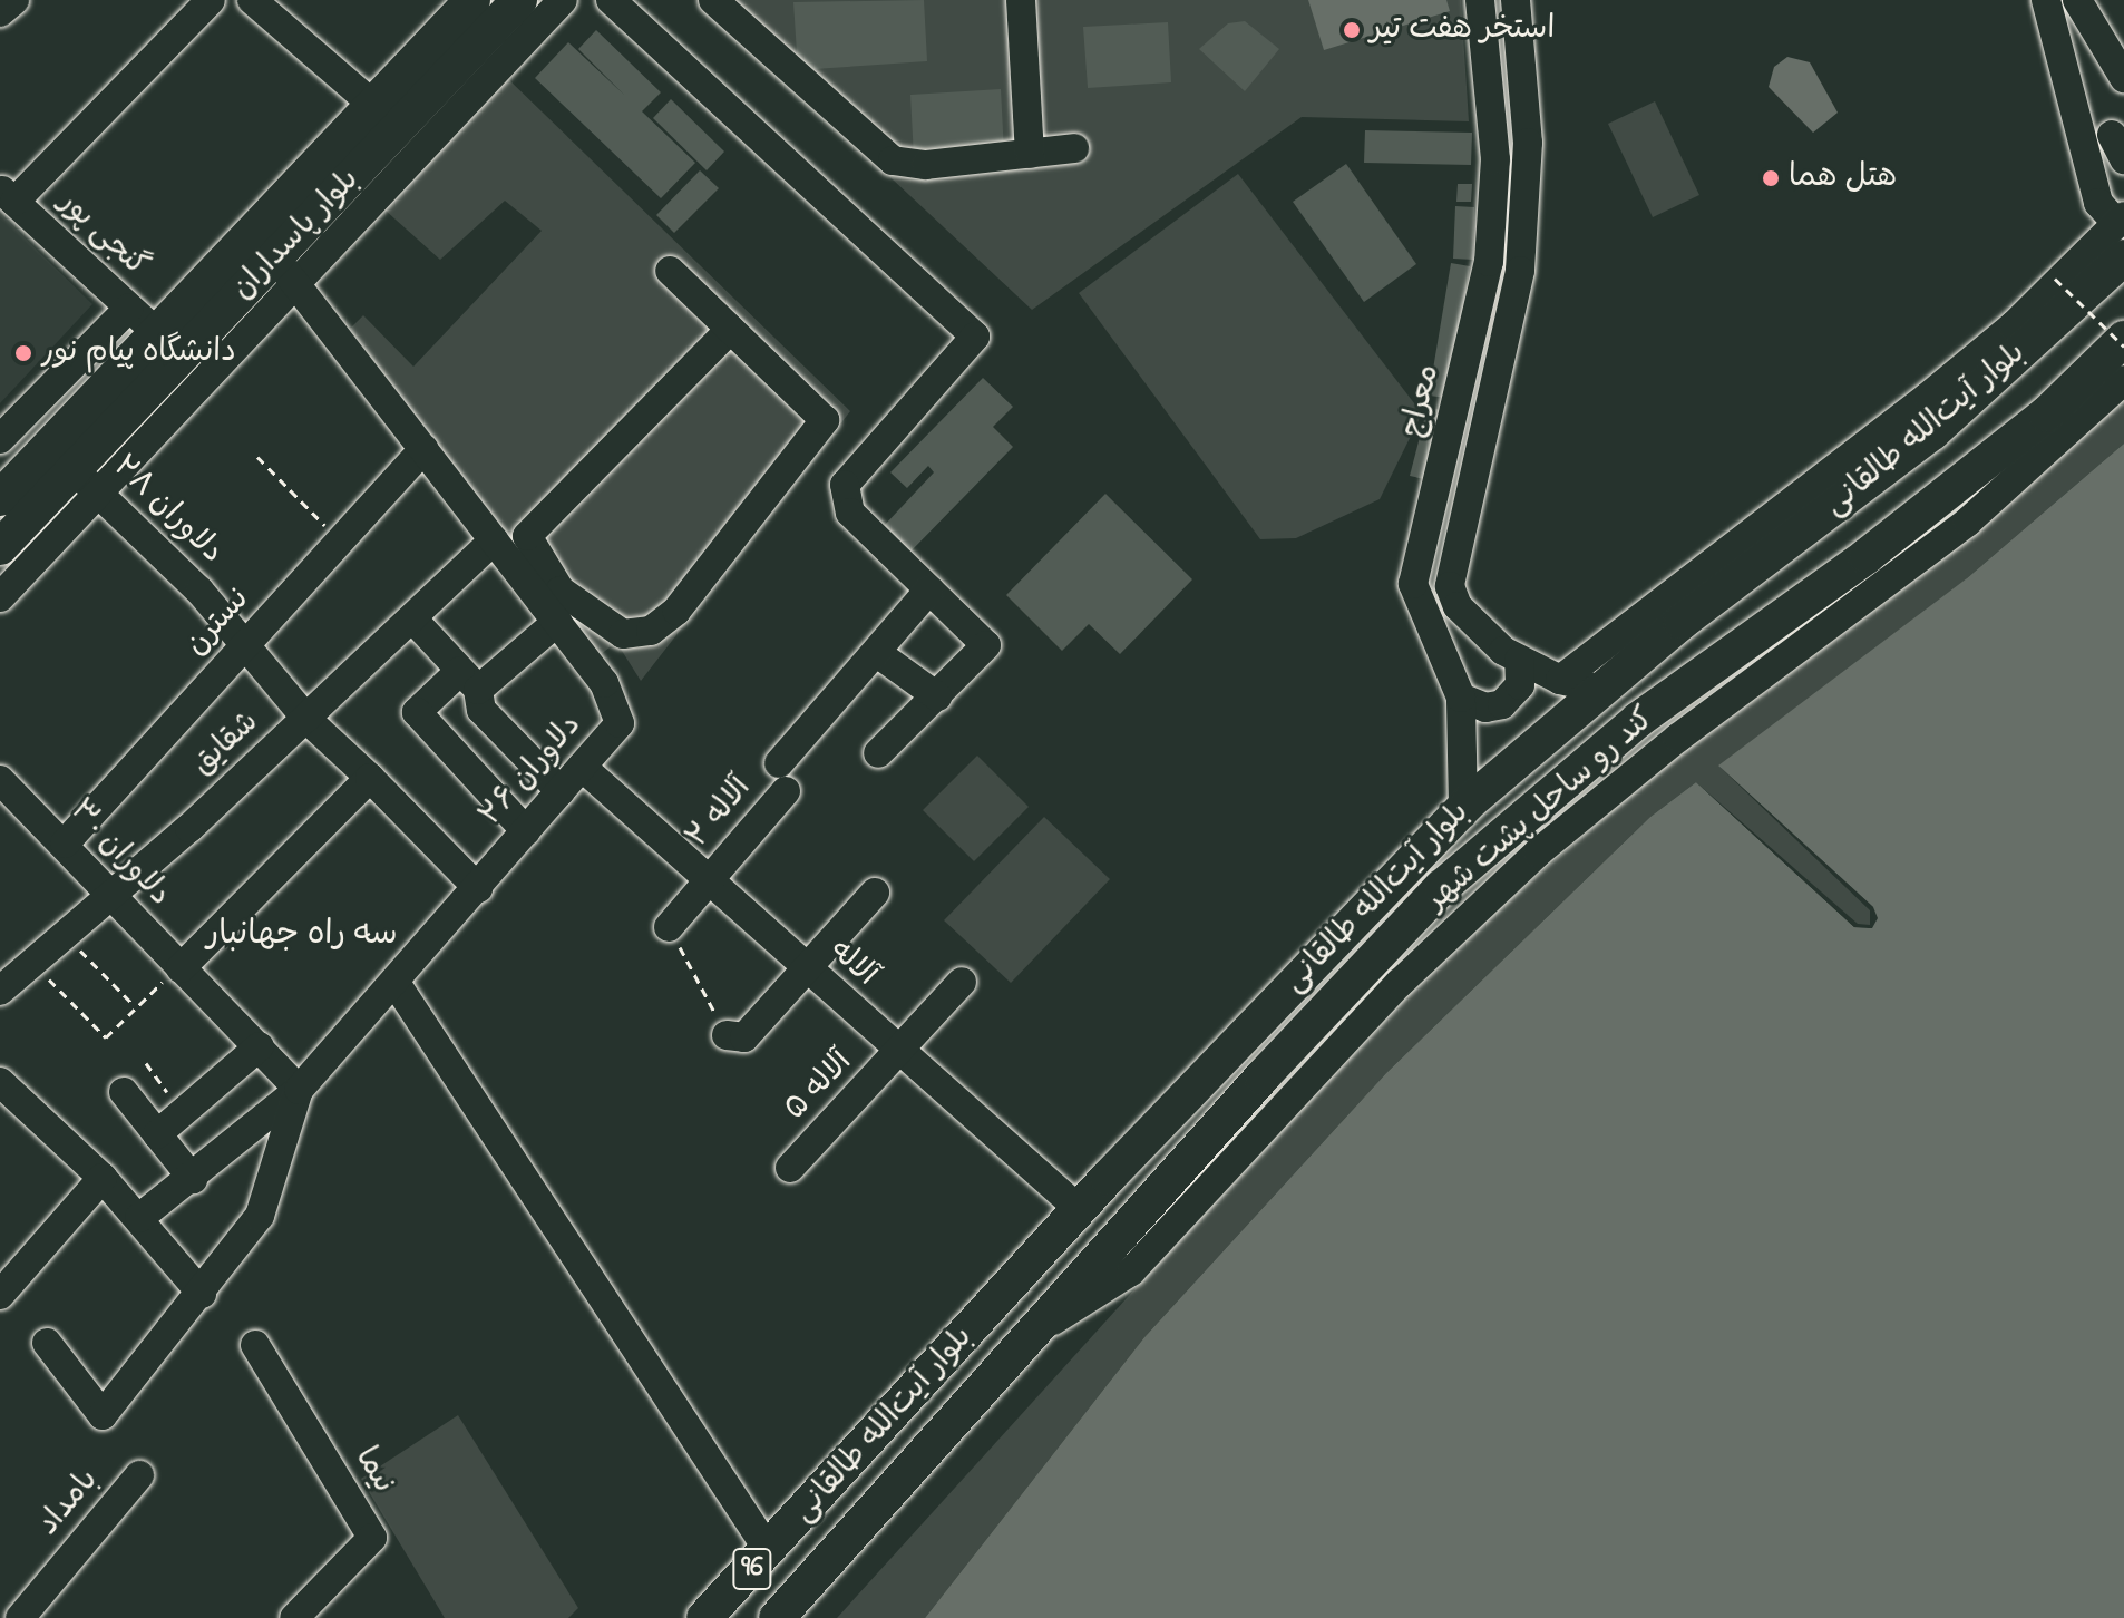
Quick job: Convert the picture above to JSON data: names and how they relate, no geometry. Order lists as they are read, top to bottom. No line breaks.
{"streets":{"main road":["بلوار پاسداران","بلوار آیت‌الله طالقانی","96"],"street":["گنجی پور","معراج","دلاوران ۲۸","نسترن","شقایق","دلاوران ۲۶","کند رو ساحل پشت شهر","آلاله ۲","دلاوران ۳۰","آلاله","آلاله ۵","نیما","بامداد"]},"crossings":[["گنجی پور","بلوار پاسداران"],["بلوار پاسداران","دلاوران ۲۸"],["بلوار پاسداران","دلاوران ۲۶"],["معراج","بلوار آیت‌الله طالقانی"],["بلوار آیت‌الله طالقانی","کند رو ساحل پشت شهر"],["بلوار آیت‌الله طالقانی","آلاله"],["بلوار آیت‌الله طالقانی","96"],["دلاوران ۲۸","نسترن"],["دلاوران ۲۸","شقایق"],["دلاوران ۲۸","دلاوران ۲۶"],["نسترن","دلاوران ۲۶"],["نسترن","دلاوران ۳۰"],["شقایق","دلاوران ۲۶"],["شقایق","دلاوران ۳۰"],["دلاوران ۲۶","دلاوران ۳۰"],["دلاوران ۲۶","آلاله"],["آلاله ۲","آلاله"],["آلاله","آلاله ۵"]],"districts":["سه راه جهانبار"],"places":["استخر هفت تیر","هتل هما","دانشگاه پیام نور"]}
